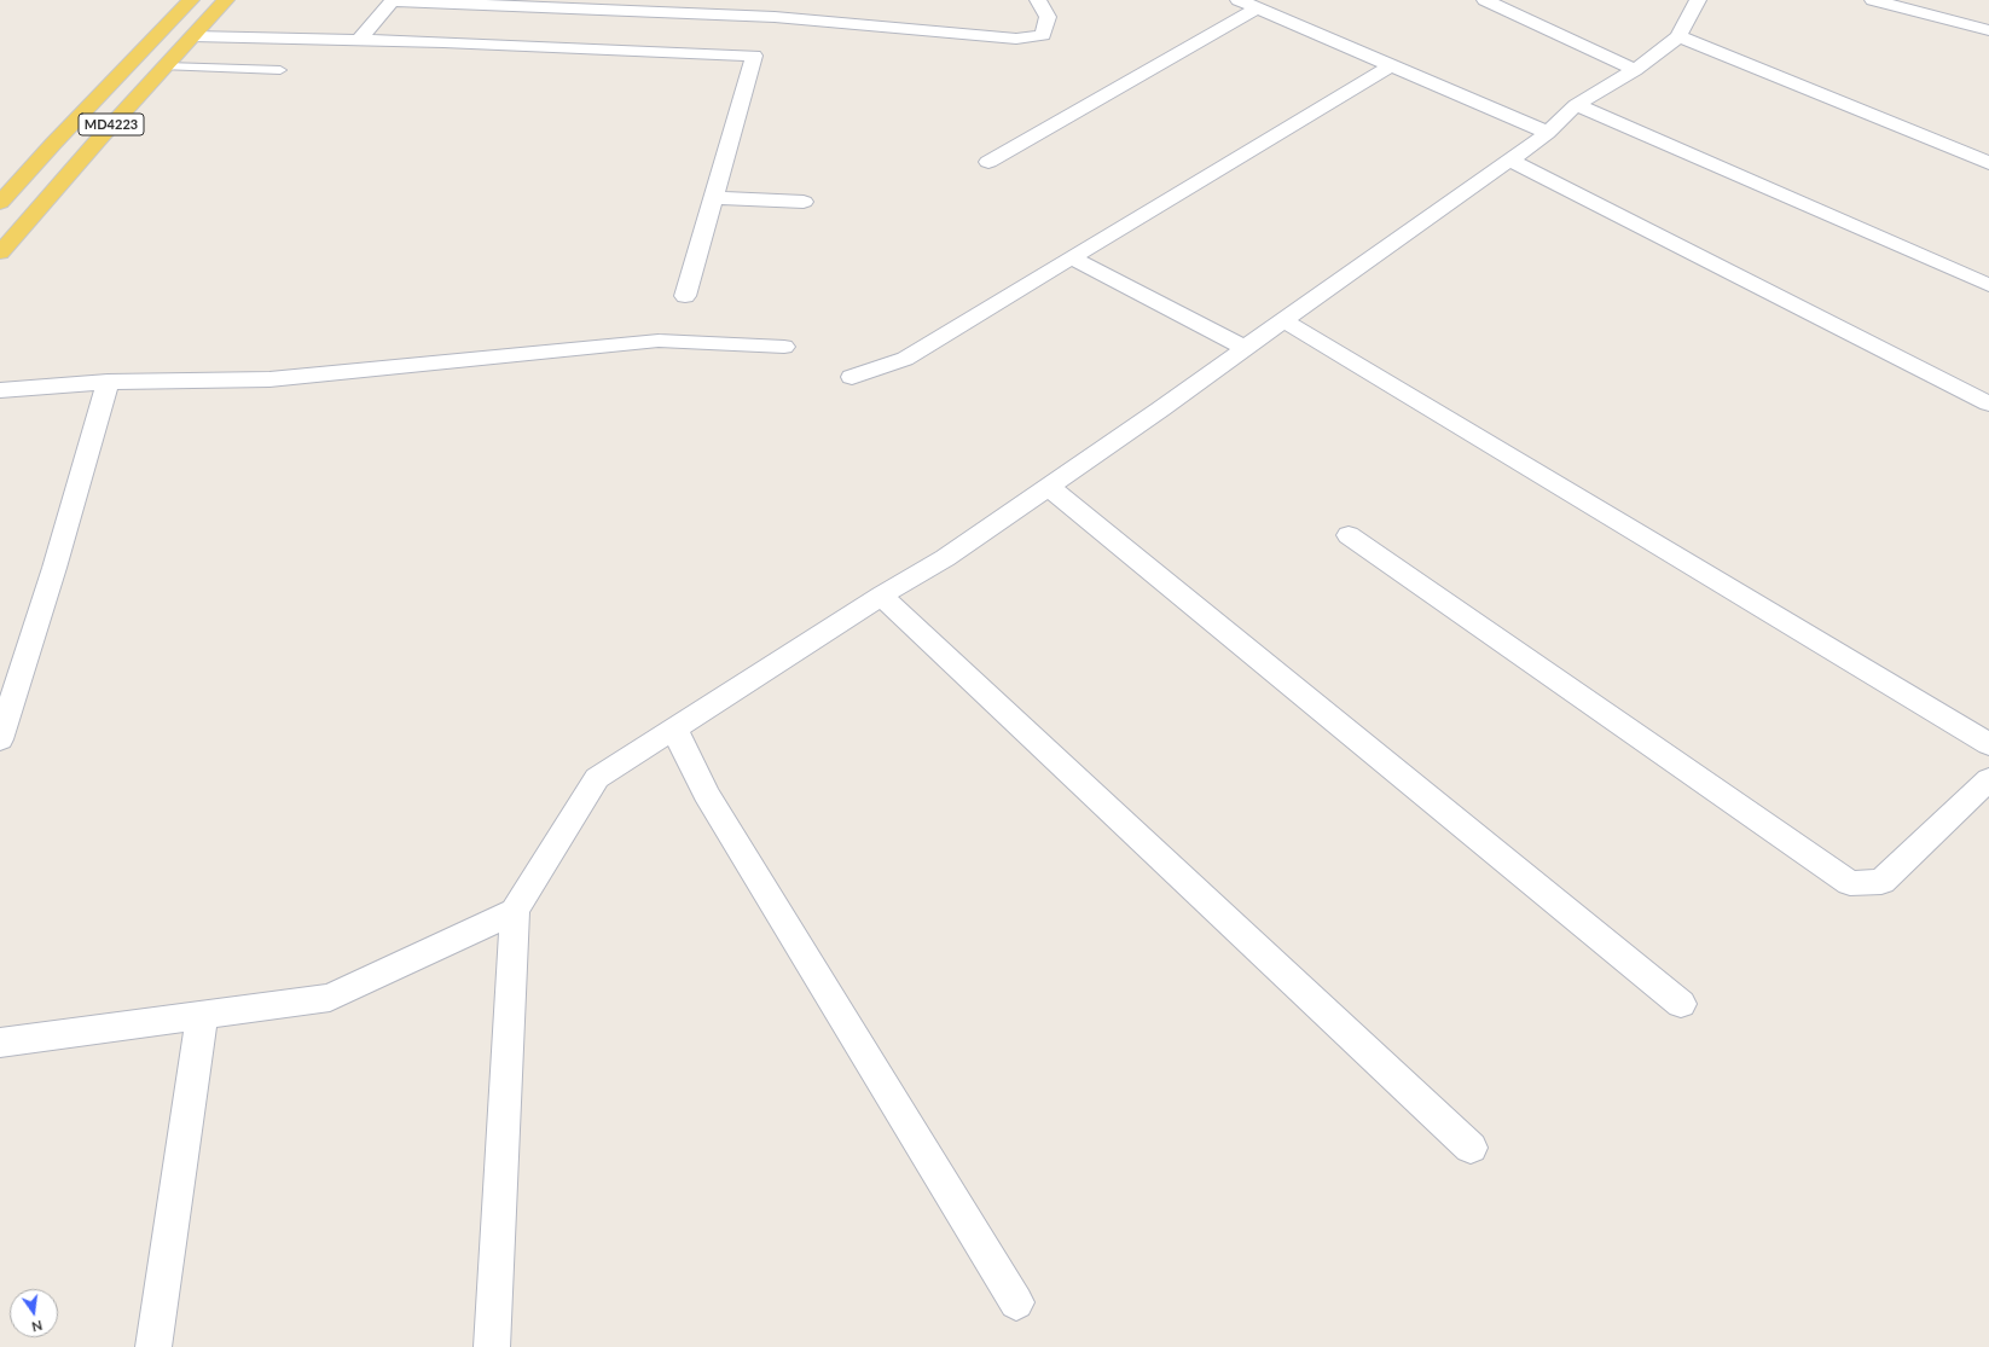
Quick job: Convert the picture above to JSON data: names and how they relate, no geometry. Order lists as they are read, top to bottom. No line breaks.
{"streets":{"main road":["MD4223"]},"north":"bottom"}
